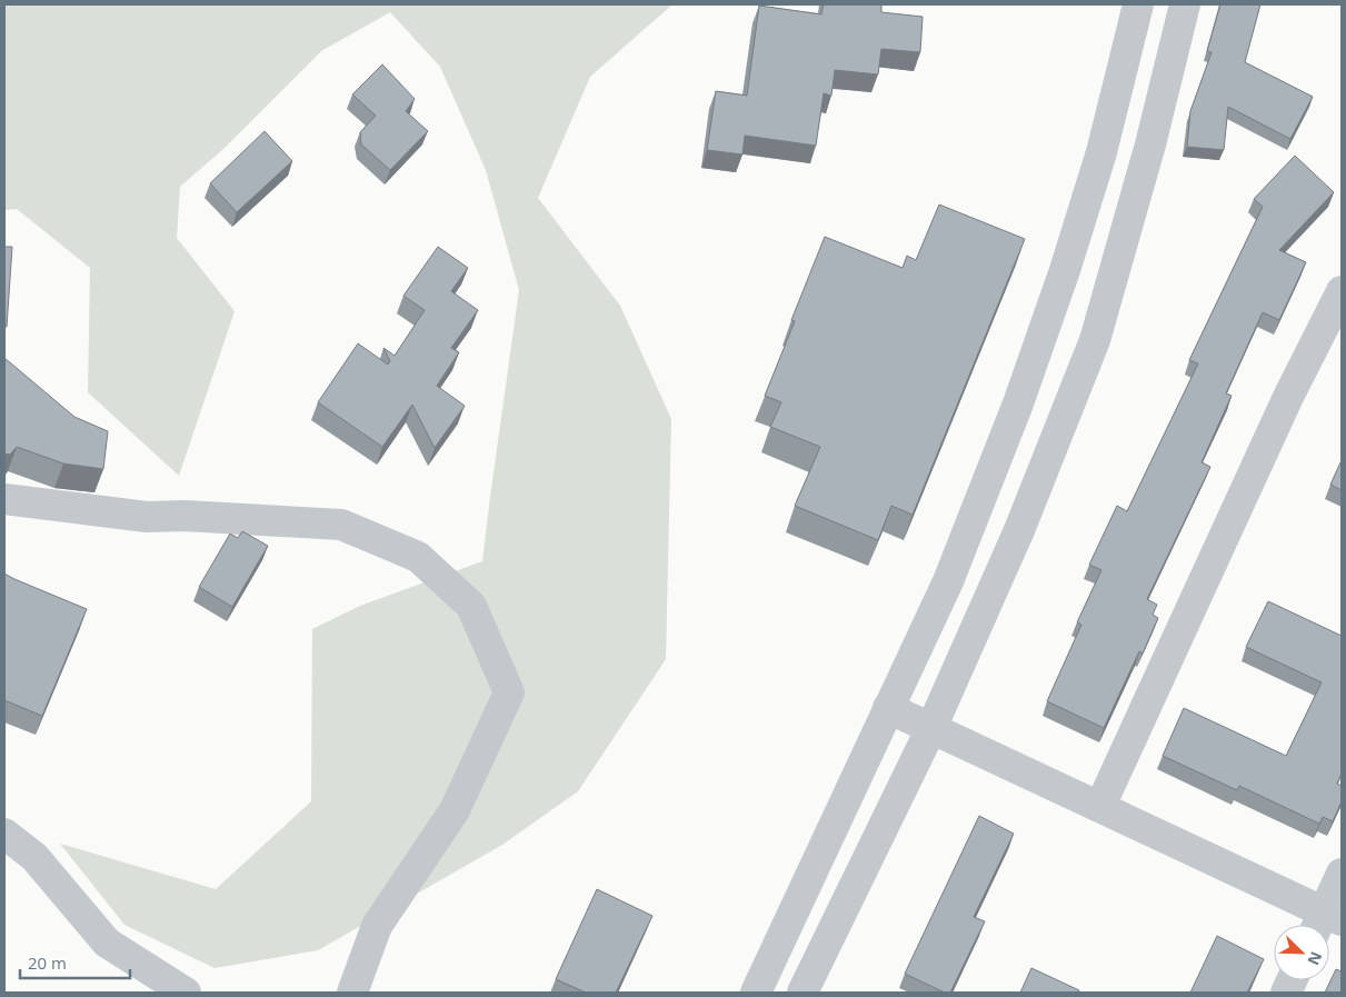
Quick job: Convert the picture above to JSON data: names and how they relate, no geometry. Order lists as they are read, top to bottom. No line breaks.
{"scale_bar":"20 m","north":"bottom right"}
